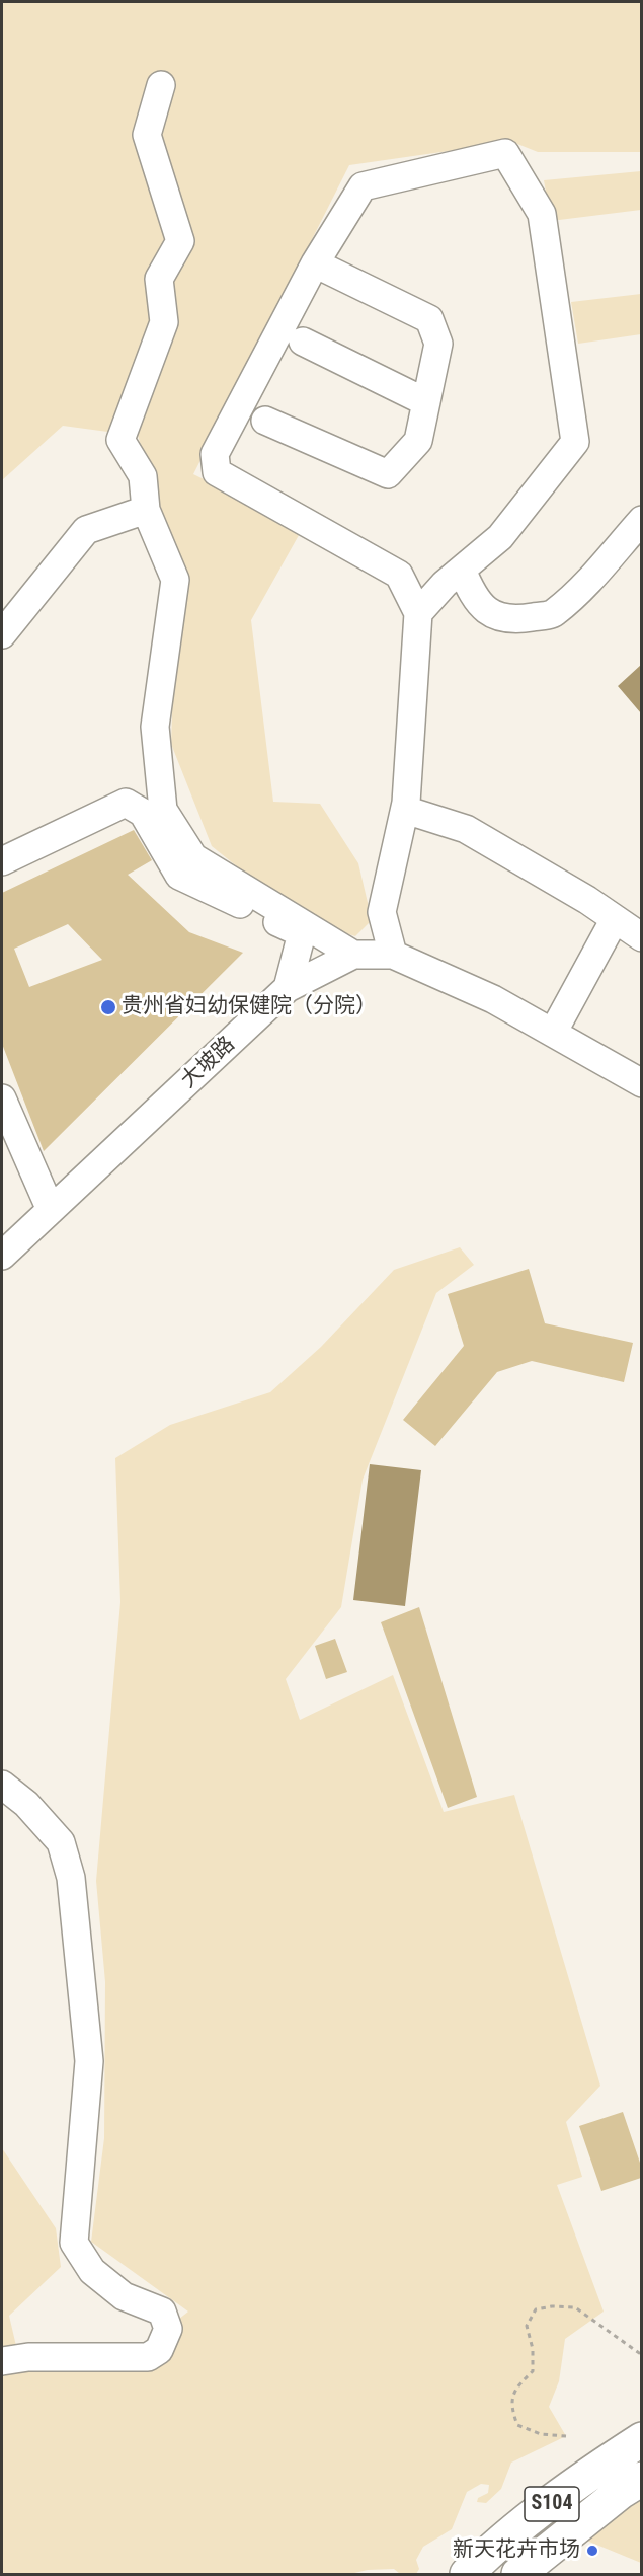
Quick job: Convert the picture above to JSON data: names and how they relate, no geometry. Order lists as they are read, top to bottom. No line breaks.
{"streets":{"main road":["S104"],"street":["大坡路"]},"places":["贵州省妇幼保健院（分院）","新天花卉市场"]}
